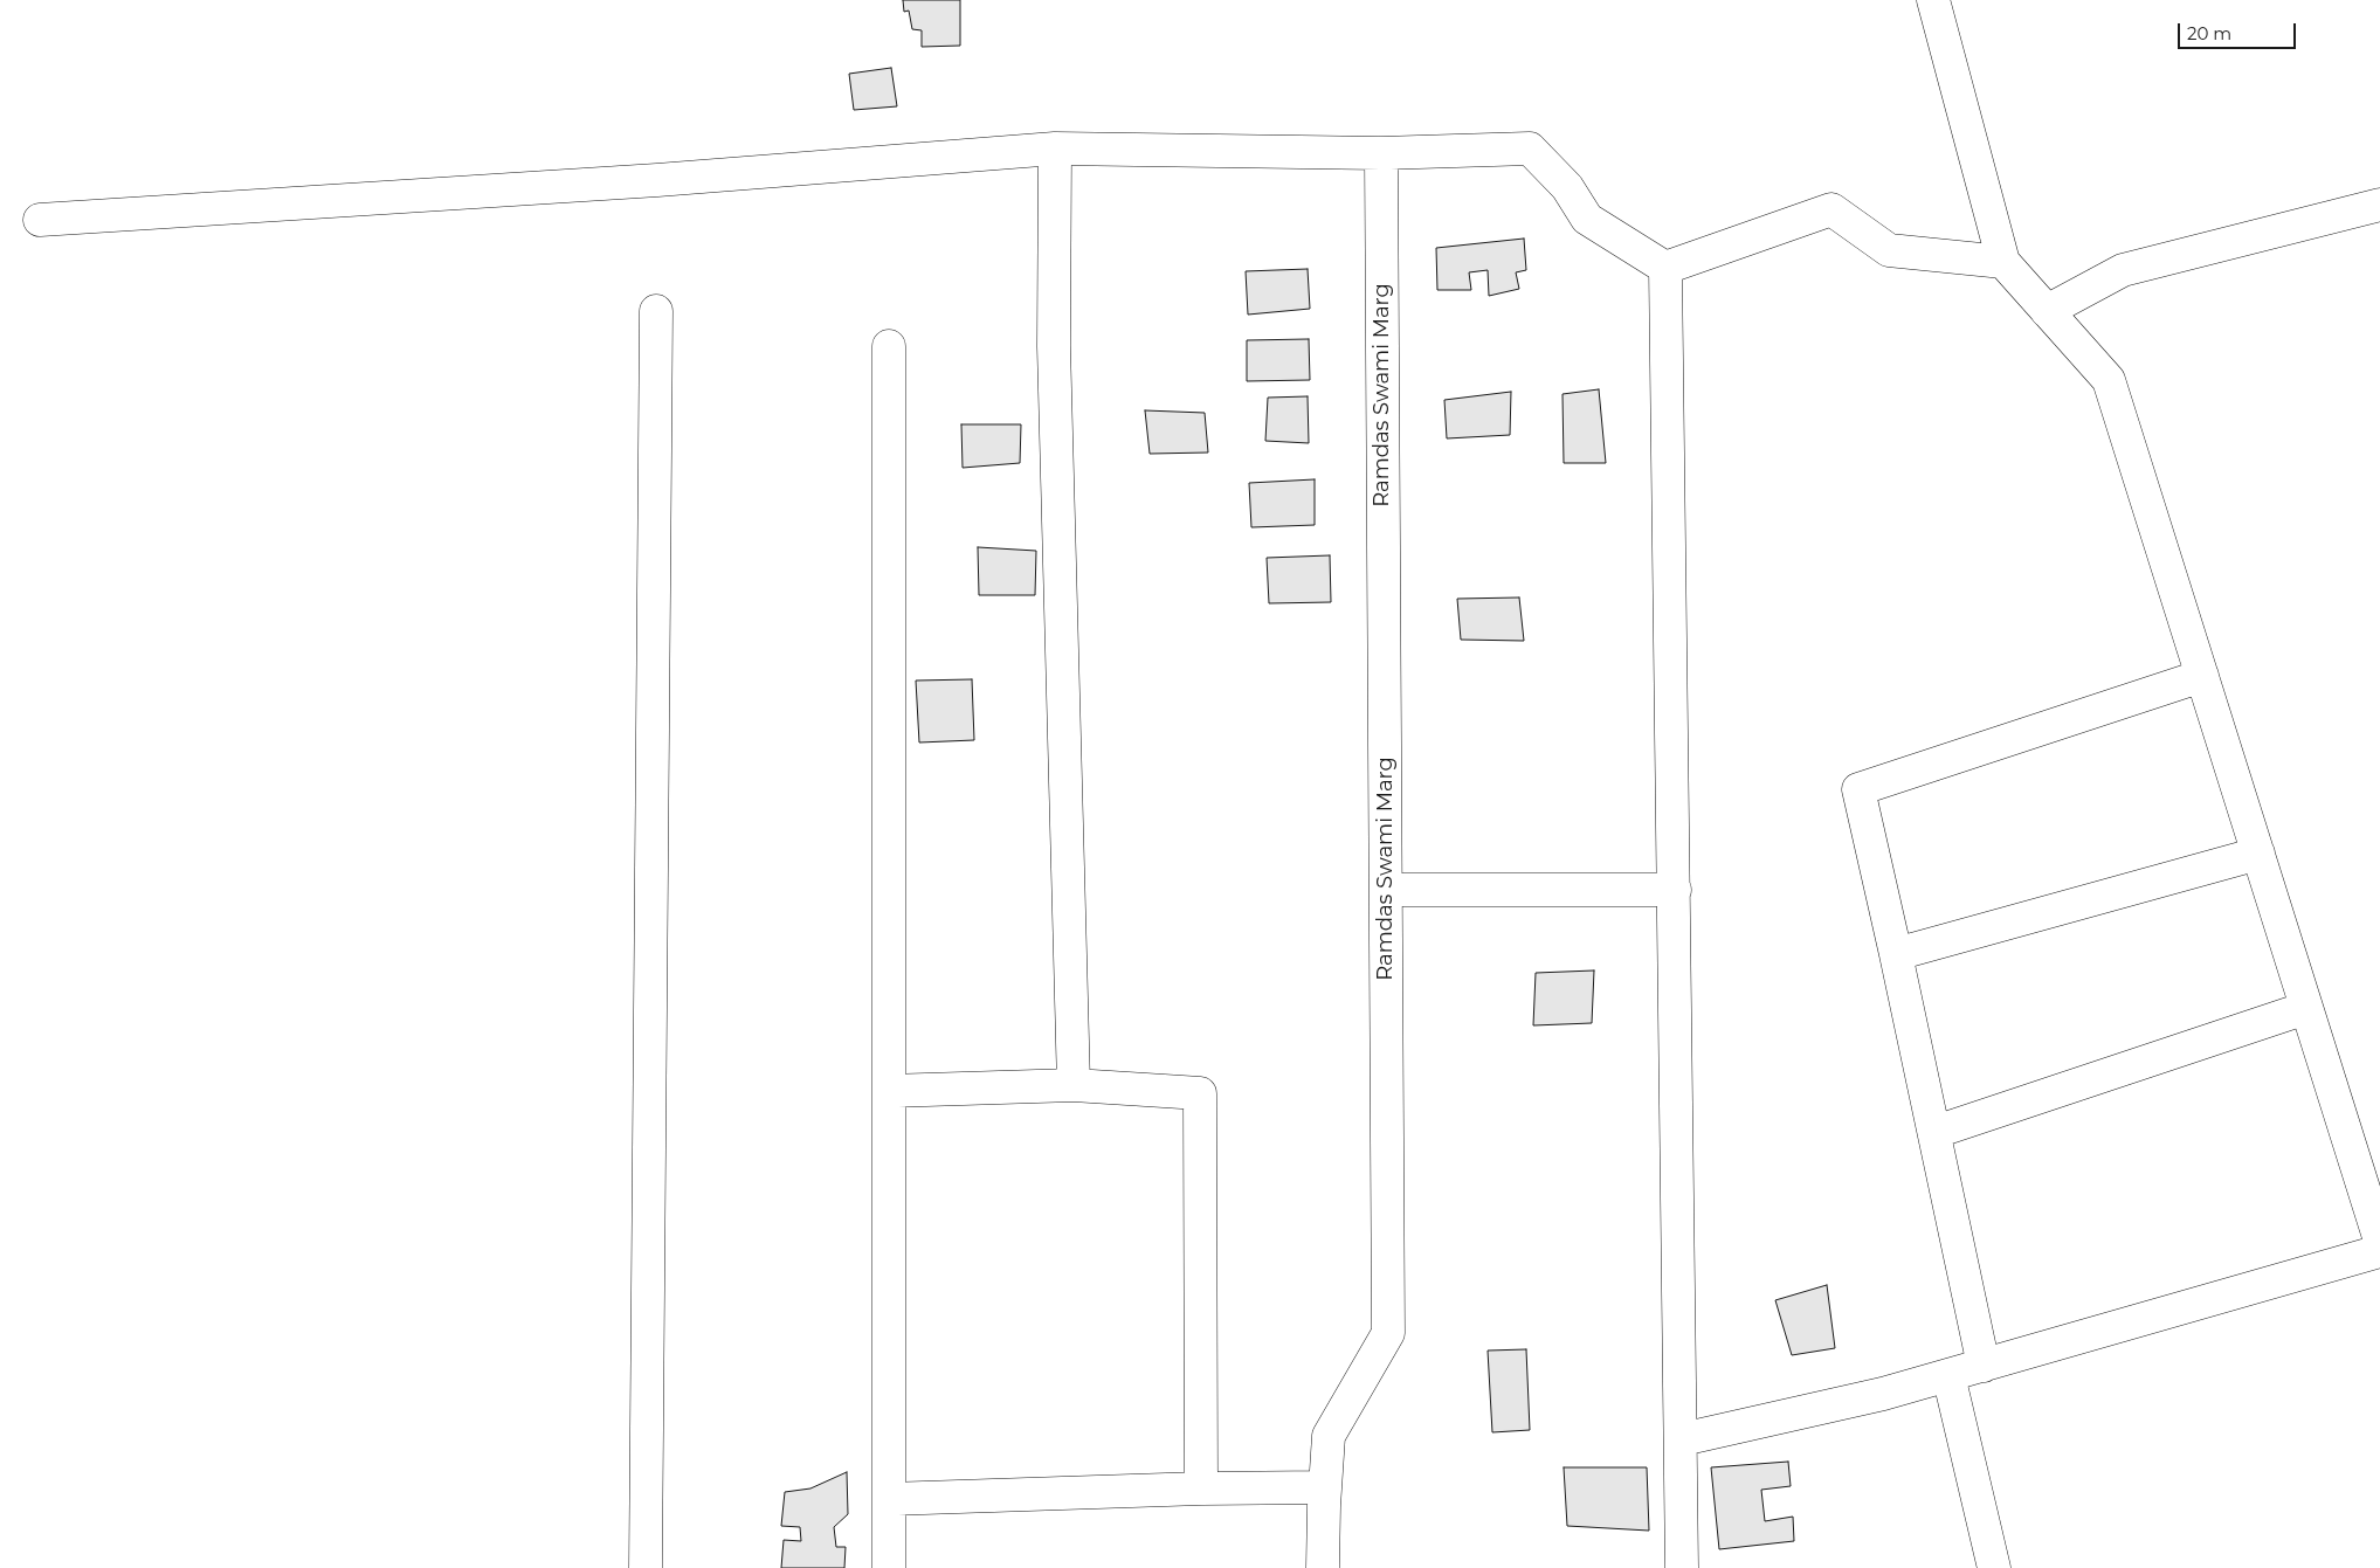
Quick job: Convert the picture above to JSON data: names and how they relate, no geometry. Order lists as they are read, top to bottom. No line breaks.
{"streets":{"street":["Ramdas Swami Marg"]},"scale_bar":"20 m"}
